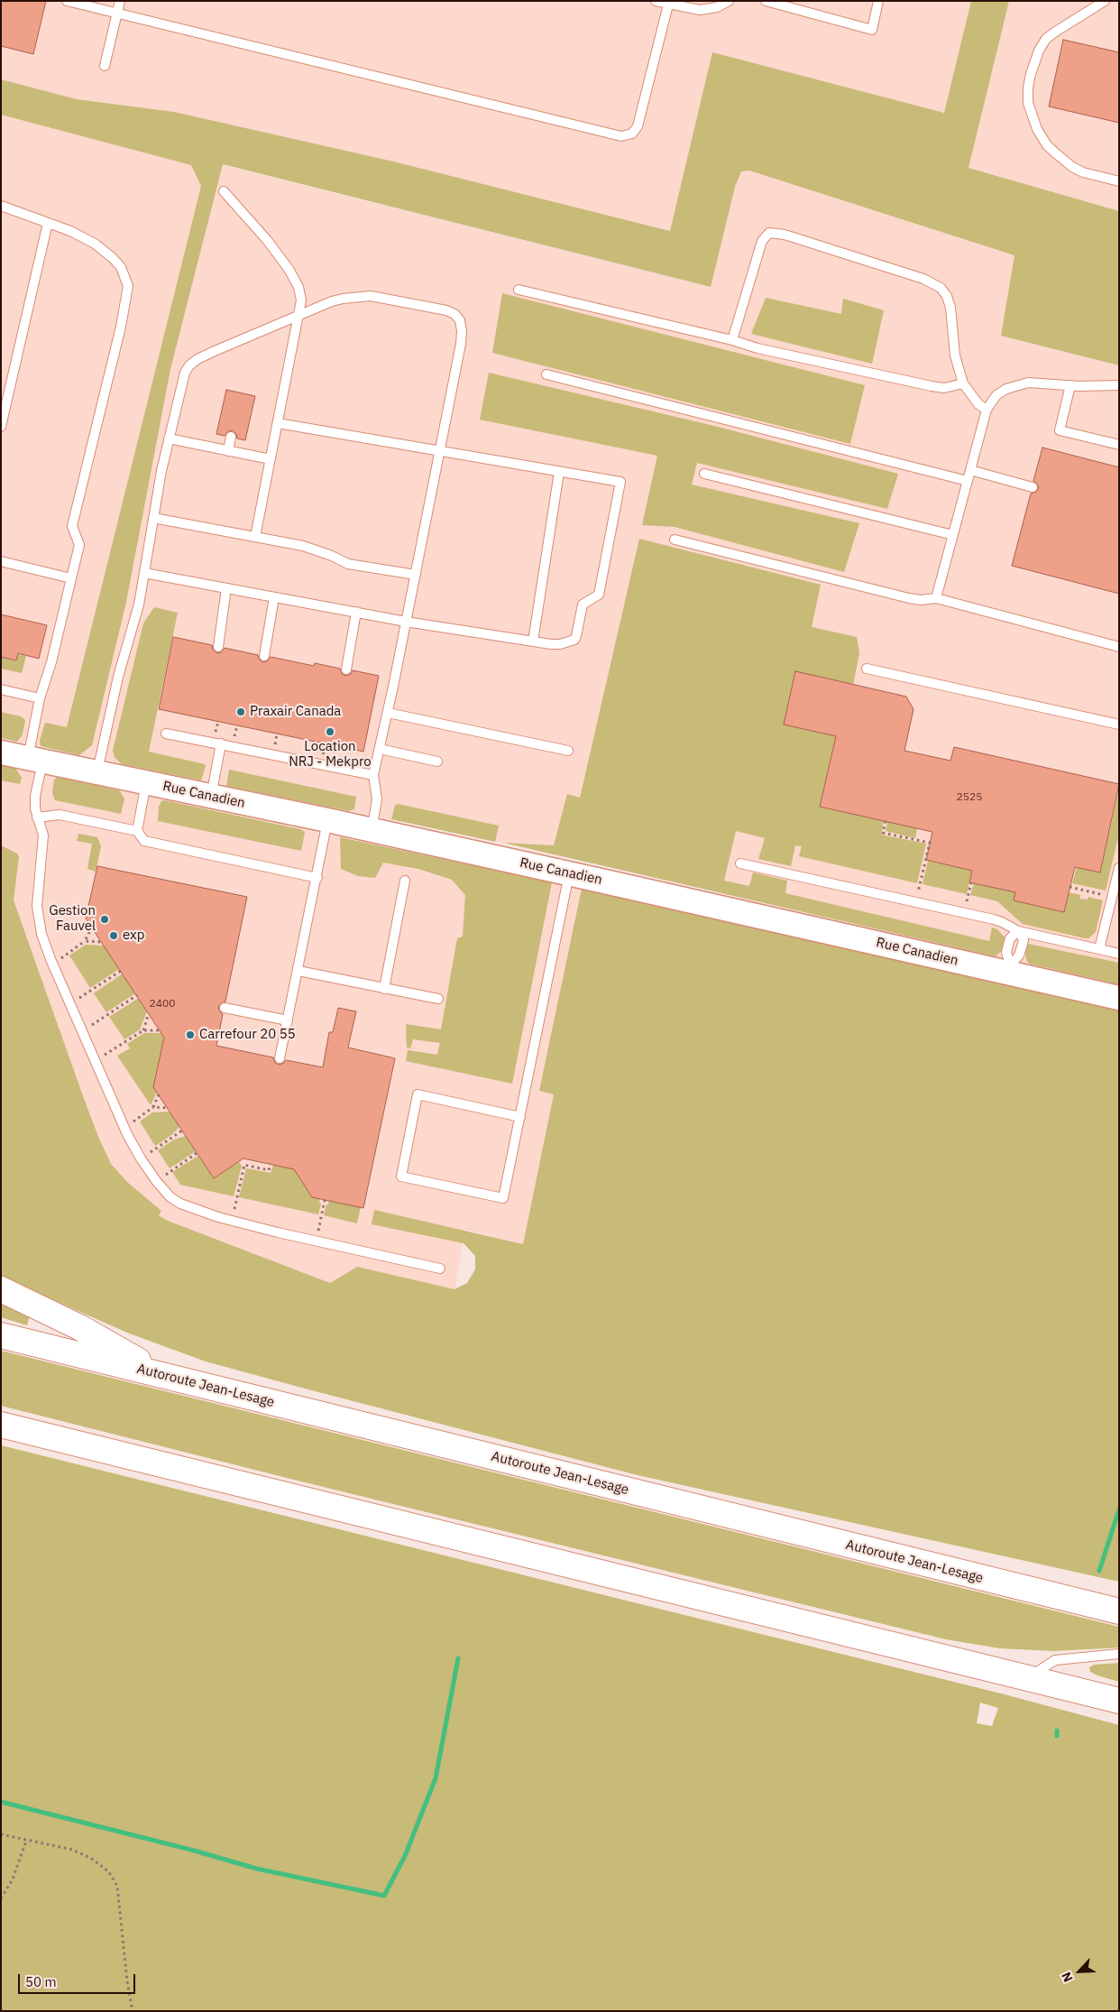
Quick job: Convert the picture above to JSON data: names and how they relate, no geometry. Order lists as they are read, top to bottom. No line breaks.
{"streets":{"highway":["Autoroute Jean-Lesage"],"street":["Rue Canadien"]},"places":["Praxair Canada","Location NRJ - Mekpro","Gestion Fauvel","exp","Carrefour 20 55"],"house_numbers":["2525","2400"],"scale_bar":"50 m","north":"bottom left"}
